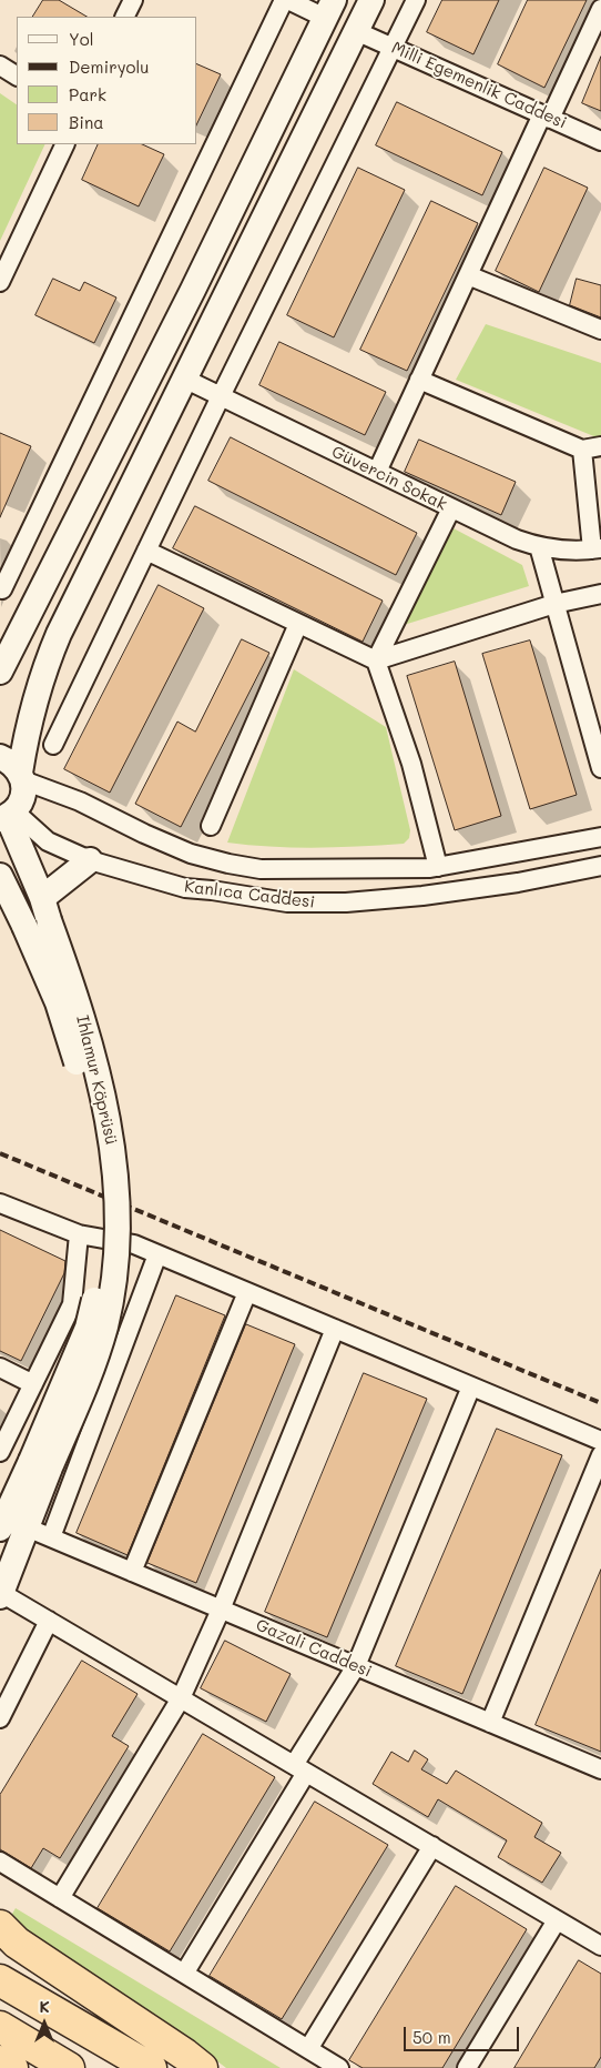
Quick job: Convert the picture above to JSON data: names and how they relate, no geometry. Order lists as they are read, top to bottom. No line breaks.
{"streets":{"street":["Milli Egemenlik Caddesi","Güvercin Sokak","Kanlıca Caddesi","Ihlamur Köprüsü","Gazali Caddesi"]},"crossings":[["Kanlıca Caddesi","Ihlamur Köprüsü"]],"legend":["Yol","Demiryolu","Park","Bina"],"scale_bar":"50 m","north":"top"}
